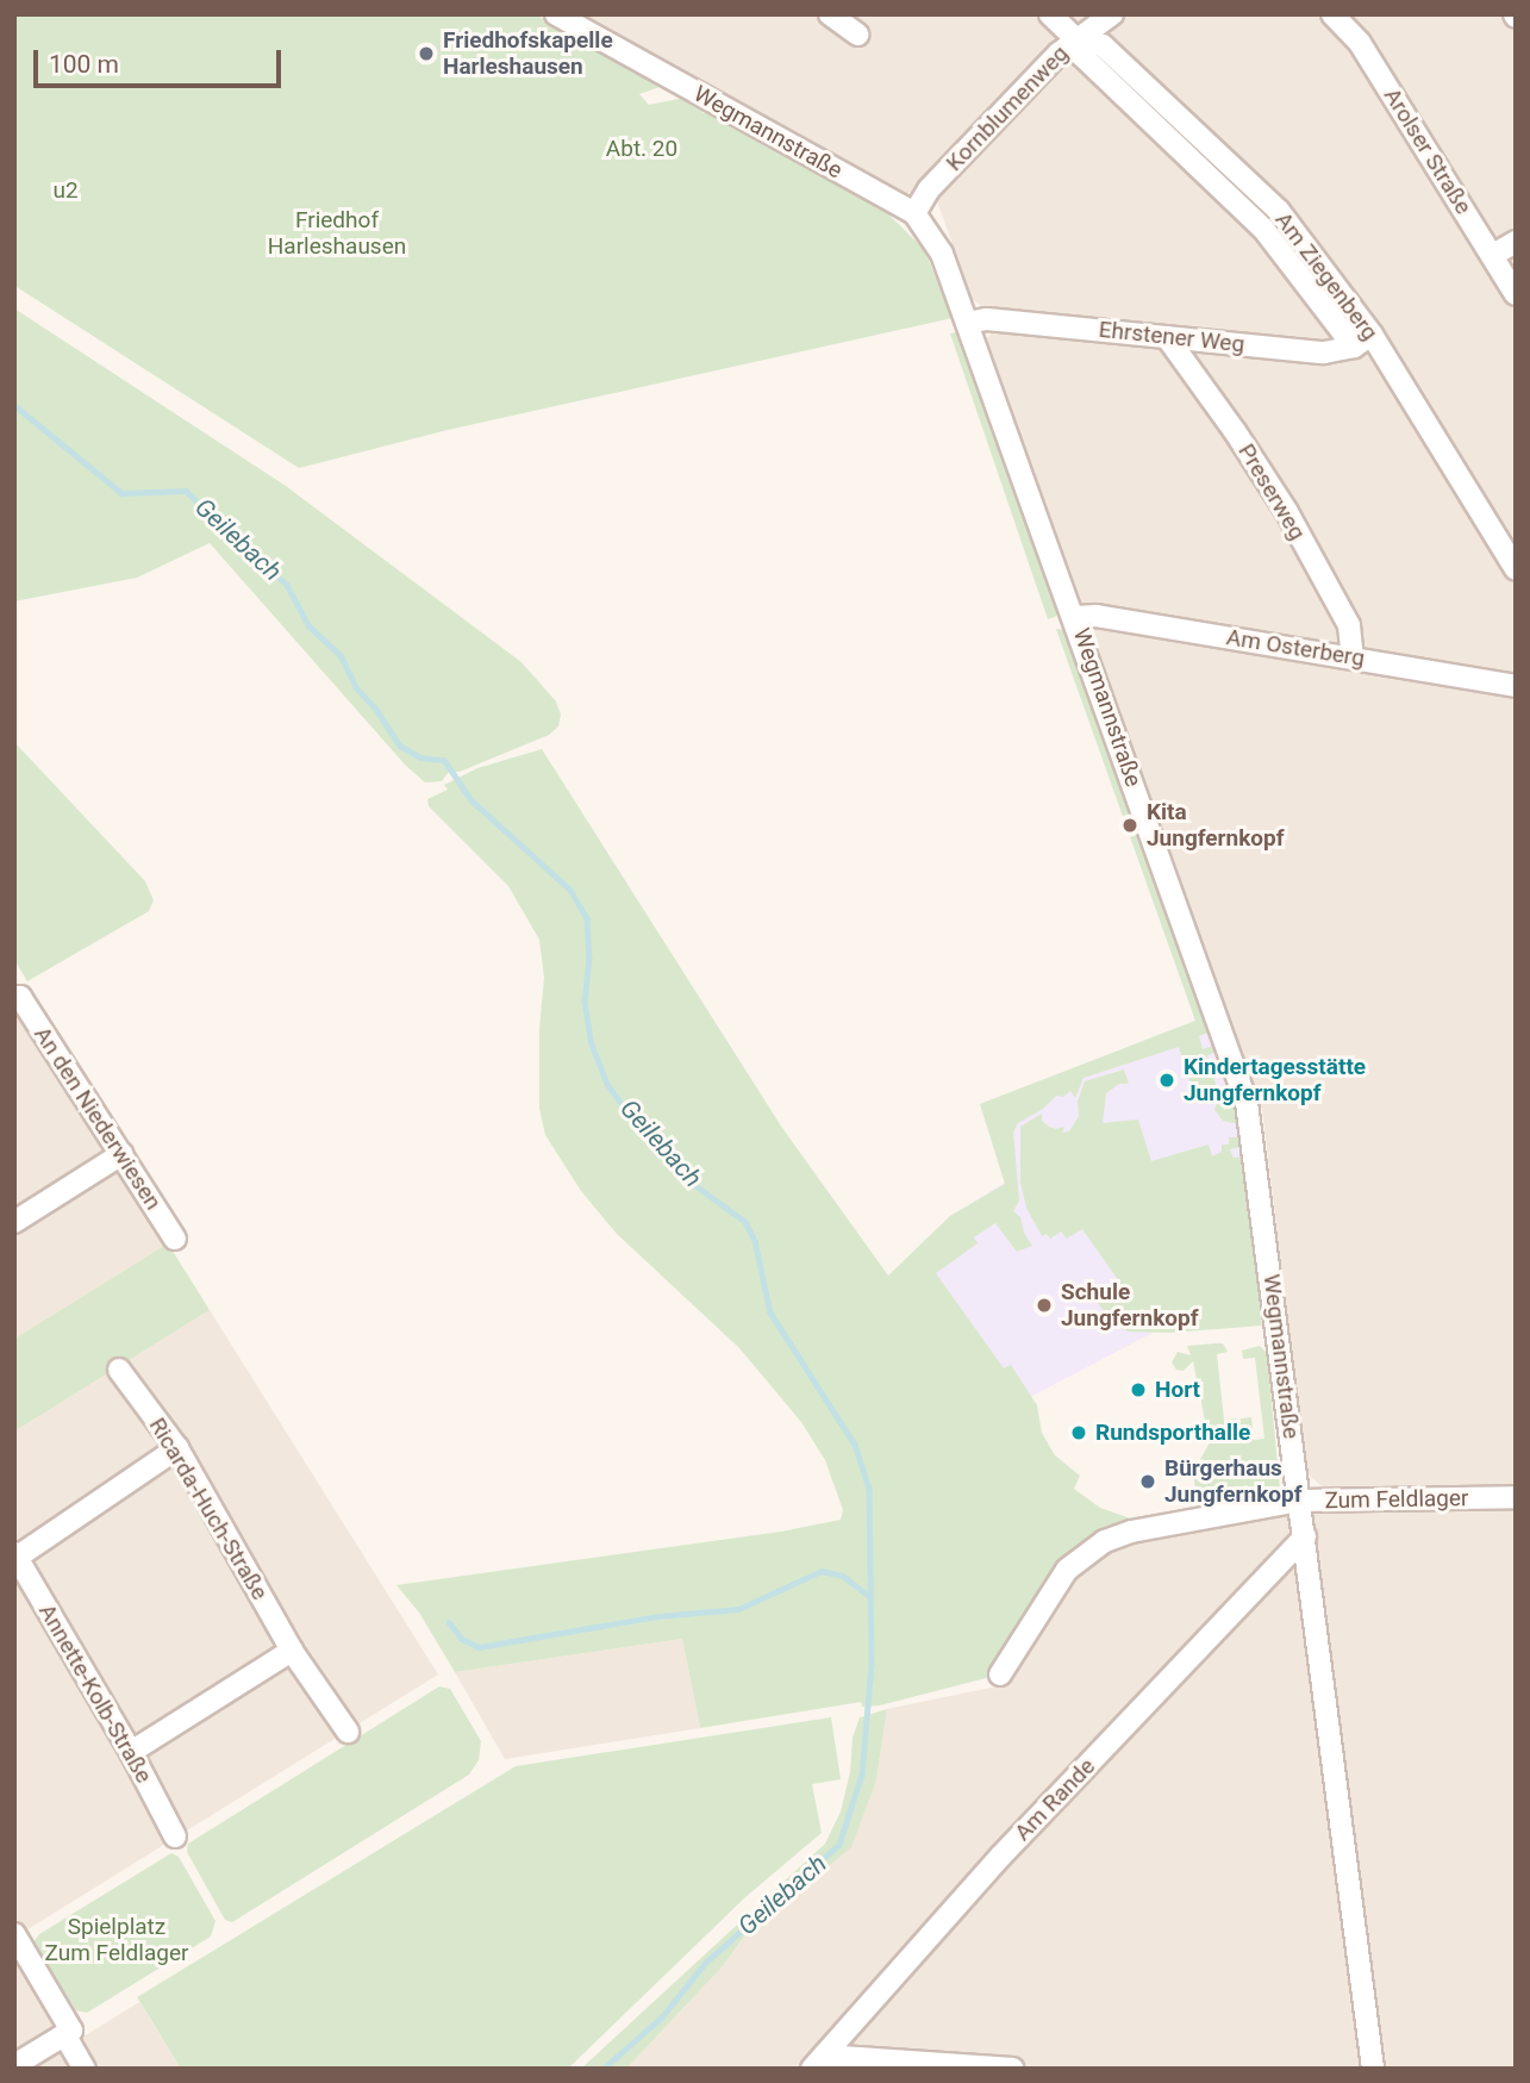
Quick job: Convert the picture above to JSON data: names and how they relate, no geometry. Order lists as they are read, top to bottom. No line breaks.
{"streets":{"street":["Kornblumenweg","Wegmannstraße","Arolser Straße","Am Ziegenberg","Ehrstener Weg","Preserweg","Am Osterberg","An den Niederwiesen","Zum Feldlager","Ricarda-Huch-Straße","Annette-Kolb-Straße","Am Rande"]},"crossings":[["Kornblumenweg","Wegmannstraße"],["Kornblumenweg","Am Ziegenberg"],["Wegmannstraße","Ehrstener Weg"],["Wegmannstraße","Am Osterberg"],["Wegmannstraße","Zum Feldlager"],["Wegmannstraße","Am Rande"],["Am Ziegenberg","Ehrstener Weg"],["Ehrstener Weg","Preserweg"],["Preserweg","Am Osterberg"]],"water":["Geilebach"],"parks":["Abt. 20","u2","Friedhof Harleshausen","Spielplatz Zum Feldlager"],"places":["Friedhofskapelle Harleshausen","Kita Jungfernkopf","Kindertagesstätte Jungfernkopf","Schule Jungfernkopf","Hort","Rundsporthalle","Bürgerhaus Jungfernkopf"],"scale_bar":"100 m"}
